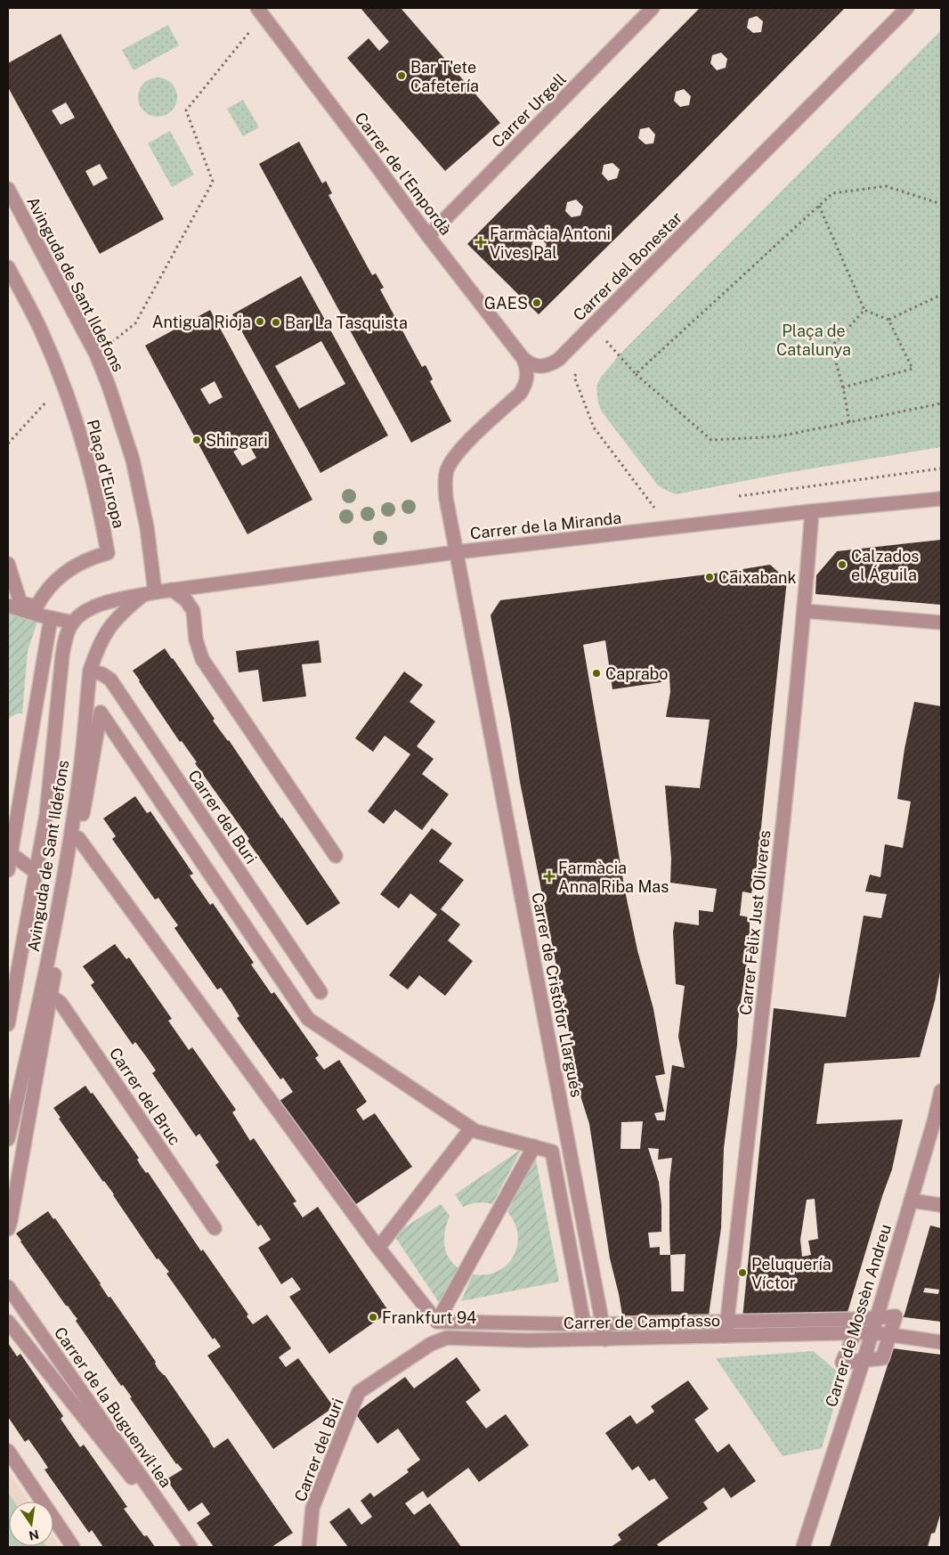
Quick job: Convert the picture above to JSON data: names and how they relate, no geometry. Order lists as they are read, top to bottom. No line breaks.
{"streets":{"street":["Carrer Urgell","Carrer de l'Empordà","Carrer del Bonestar","Avinguda de Sant Ildefons","Plaça d'Europa","Carrer de la Miranda","Carrer del Buri","Carrer Fèlix Just Oliveres","Carrer de Cristòfor Llargués","Carrer del Bruc","Carrer de Mossèn Andreu","Carrer de Campfasso","Carrer de la Buguenvíl·lea"]},"crossings":[["Carrer Urgell","Carrer de l'Empordà"],["Carrer de l'Empordà","Carrer del Bonestar"],["Avinguda de Sant Ildefons","Carrer de la Miranda"],["Avinguda de Sant Ildefons","Carrer del Buri"],["Avinguda de Sant Ildefons","Carrer del Bruc"],["Carrer de la Miranda","Carrer Fèlix Just Oliveres"],["Carrer de la Miranda","Carrer de Cristòfor Llargués"],["Carrer del Buri","Carrer de Campfasso"],["Carrer Fèlix Just Oliveres","Carrer de Campfasso"],["Carrer de Cristòfor Llargués","Carrer de Campfasso"],["Carrer de Mossèn Andreu","Carrer de Campfasso"]],"parks":["Plaça de Catalunya"],"places":{"other":["Bar T'ete Cafetería","GAES","Antigua Rioja","Bar La Tasquista","Shingari","Calzados el Águila","Caixabank","Caprabo","Peluquería Víctor","Frankfurt 94"],"health":["Farmàcia Antoni Vives Pal","Farmàcia Anna Riba Mas"]},"north":"bottom"}
